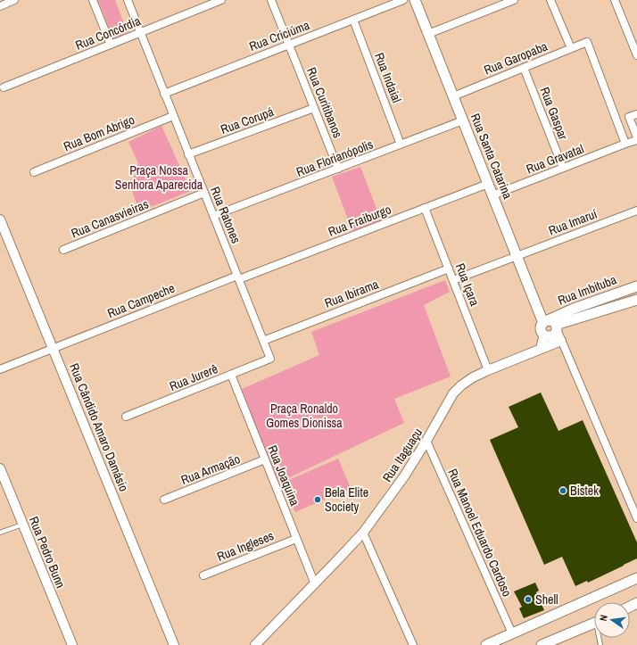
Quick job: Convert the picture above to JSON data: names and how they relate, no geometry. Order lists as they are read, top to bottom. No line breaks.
{"streets":{"main road":["Rua Santa Catarina","Rua Imbituba"],"street":["Rua Concórdia","Rua Criciúma","Rua Garopaba","Rua Indaial","Rua Curitibanos","Rua Gaspar","Rua Corupá","Rua Bom Abrigo","Rua Florianópolis","Rua Gravatal","Rua Ratones","Rua Canasvieiras","Rua Fraiburgo","Rua Imaruí","Rua Içara","Rua Ibirama","Rua Campeche","Rua Jurerê","Rua Cândido Amaro Damásio","Rua Itaguaçu","Rua Armação","Rua Joaquina","Rua Manoel Eduardo Cardoso","Rua Ingleses","Rua Pedro Bunn"]},"crossings":[["Rua Concórdia","Rua Ratones"],["Rua Criciúma","Rua Indaial"],["Rua Criciúma","Rua Curitibanos"],["Rua Criciúma","Rua Ratones"],["Rua Garopaba","Rua Gaspar"],["Rua Garopaba","Rua Santa Catarina"],["Rua Garopaba","Rua Gravatal"],["Rua Indaial","Rua Florianópolis"],["Rua Curitibanos","Rua Corupá"],["Rua Curitibanos","Rua Florianópolis"],["Rua Gaspar","Rua Gravatal"],["Rua Corupá","Rua Ratones"],["Rua Bom Abrigo","Rua Ratones"],["Rua Santa Catarina","Rua Florianópolis"],["Rua Santa Catarina","Rua Gravatal"],["Rua Santa Catarina","Rua Fraiburgo"],["Rua Santa Catarina","Rua Imaruí"],["Rua Santa Catarina","Rua Imbituba"],["Rua Santa Catarina","Rua Itaguaçu"],["Rua Florianópolis","Rua Ratones"],["Rua Ratones","Rua Canasvieiras"],["Rua Ratones","Rua Fraiburgo"],["Rua Ratones","Rua Ibirama"],["Rua Ratones","Rua Campeche"],["Rua Ratones","Rua Jurerê"],["Rua Fraiburgo","Rua Içara"],["Rua Fraiburgo","Rua Campeche"],["Rua Imaruí","Rua Içara"],["Rua Içara","Rua Ibirama"],["Rua Içara","Rua Itaguaçu"],["Rua Campeche","Rua Cândido Amaro Damásio"],["Rua Jurerê","Rua Joaquina"],["Rua Itaguaçu","Rua Joaquina"],["Rua Itaguaçu","Rua Manoel Eduardo Cardoso"],["Rua Armação","Rua Joaquina"],["Rua Joaquina","Rua Ingleses"]],"parks":["Praça Nossa Senhora Aparecida","Praça Ronaldo Gomes Dionissa"],"places":["Bistek","Bela Elite Society","Shell"],"north":"left"}
